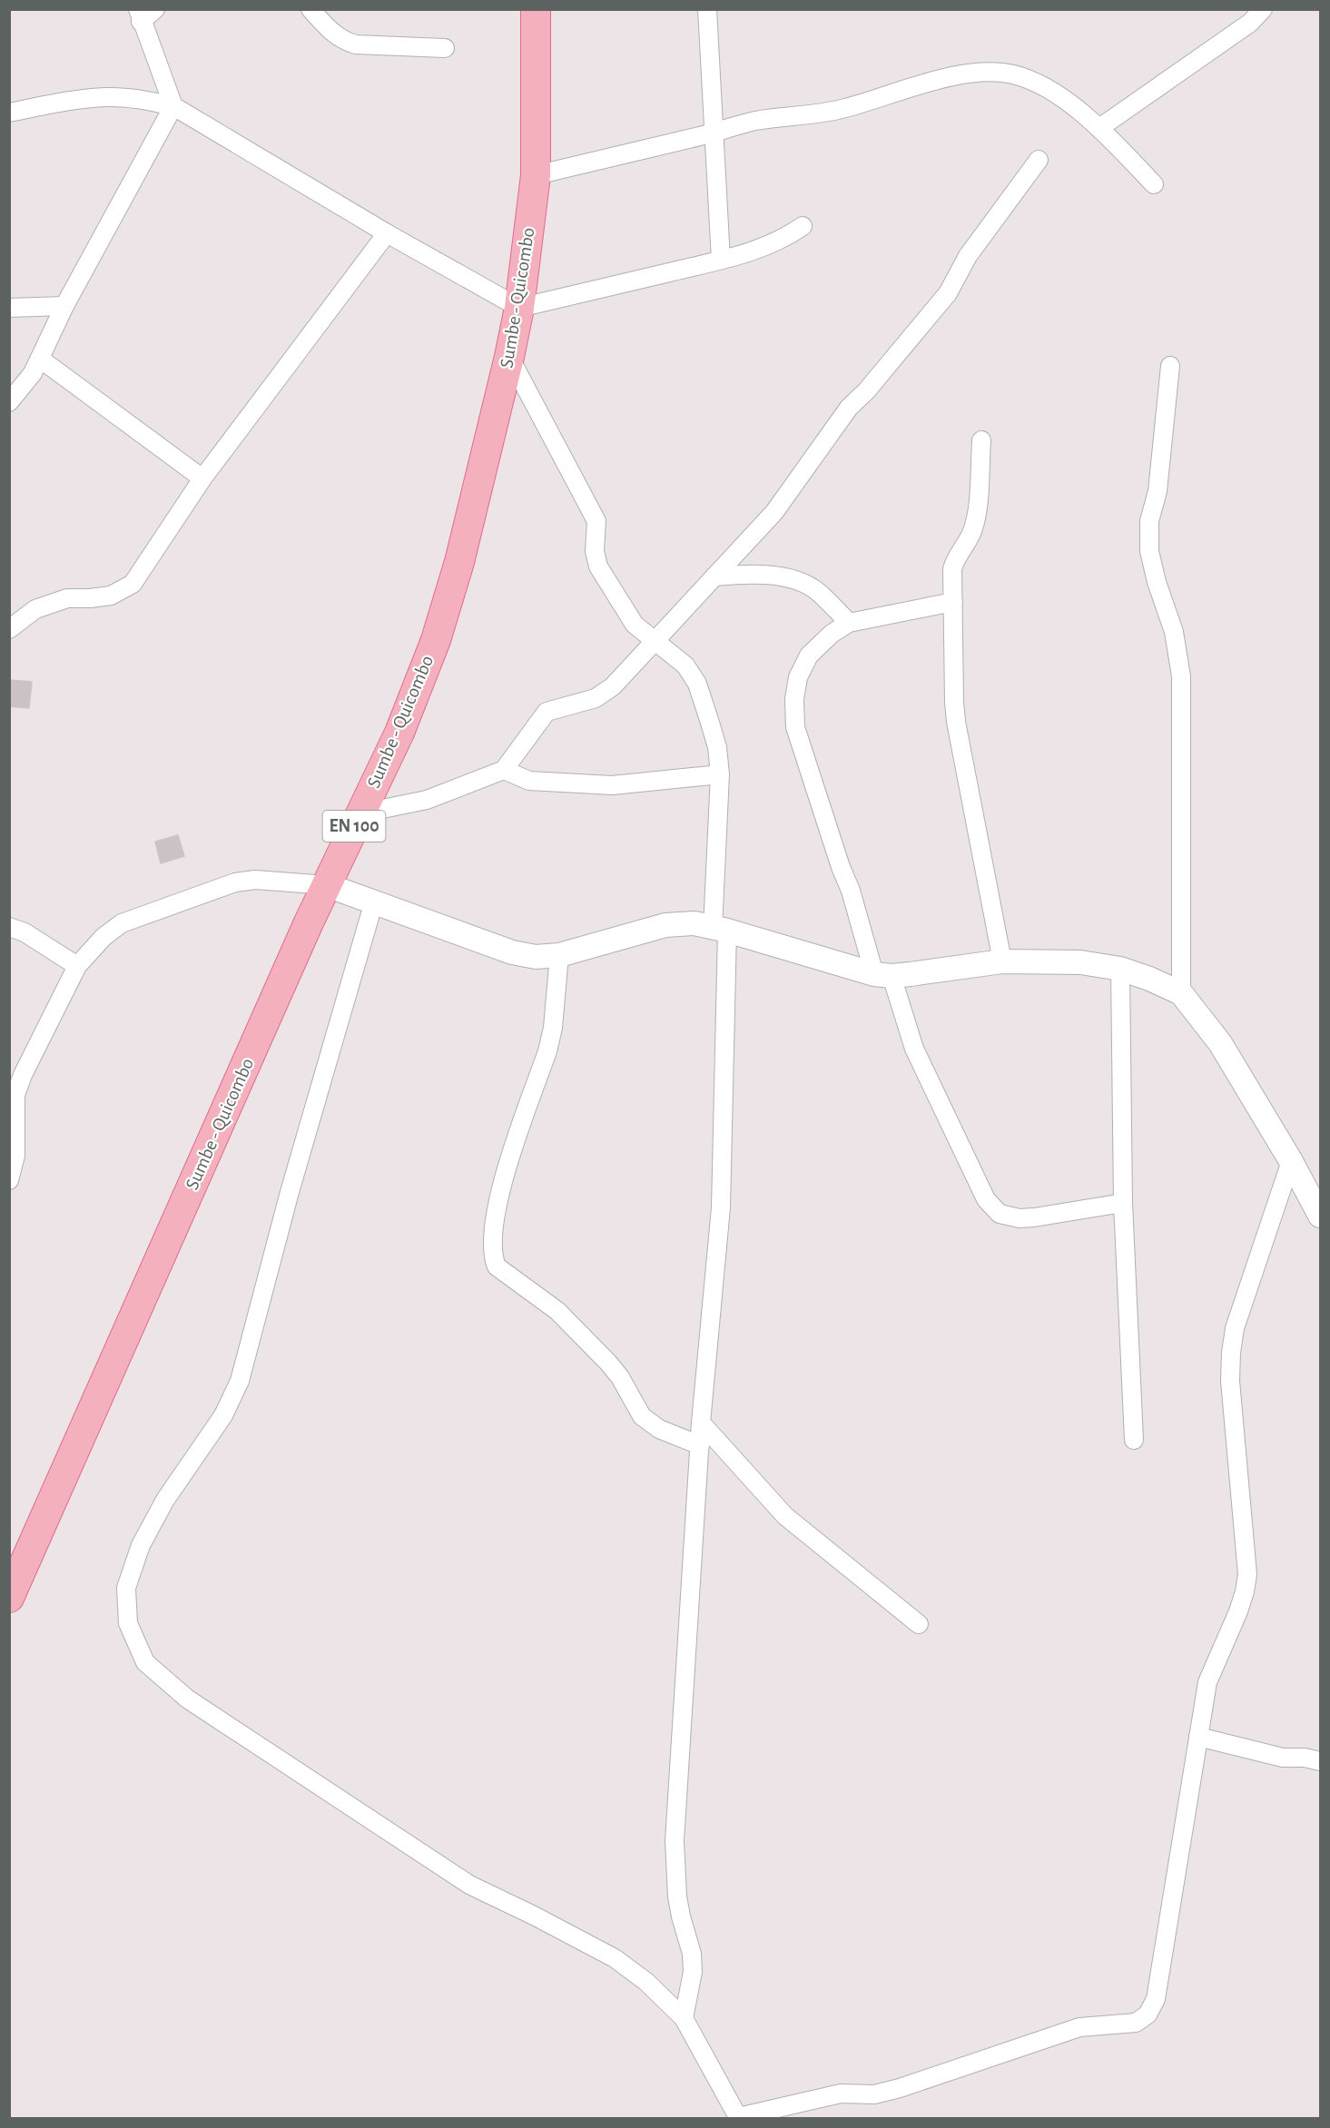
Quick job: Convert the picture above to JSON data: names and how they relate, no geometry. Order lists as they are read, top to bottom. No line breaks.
{"streets":{"main road":["Sumbe - Quicombo","EN 100"]}}
